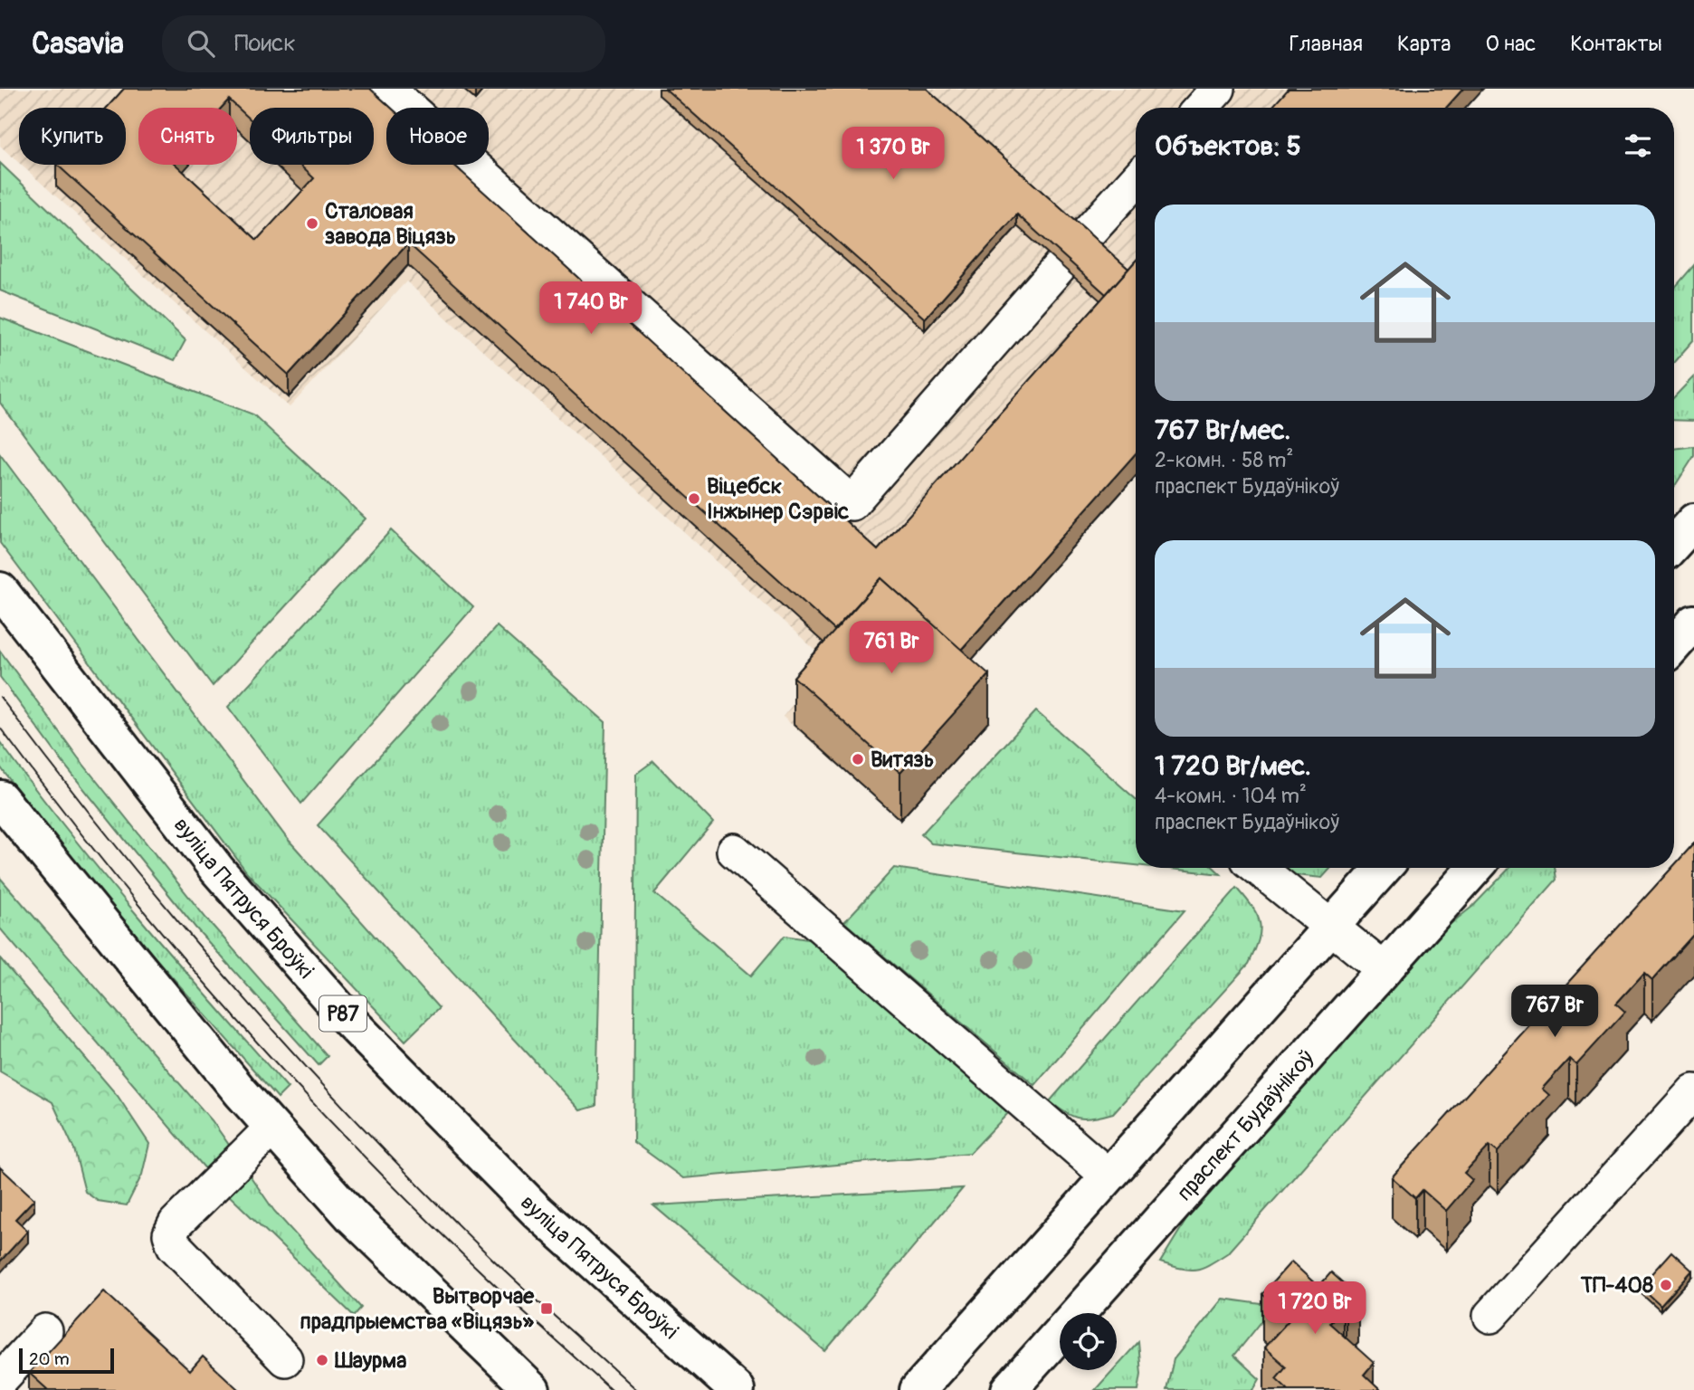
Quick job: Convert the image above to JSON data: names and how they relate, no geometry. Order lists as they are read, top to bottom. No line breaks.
{"streets":{"main road":["вуліца Пятруся Броўкі","Р87","праспект Будаўнікоў"]},"places":{"other":["Сталовая завода Віцязь","Віцебск Інжынер Сэрвіс","Витязь","ТП-408","Шаурма"],"transit":["Вытворчае прадпрыемства «Віцязь»"]},"scale_bar":"20 m","page":{"header":"Casavia","search":"Поиск","nav":["Главная","Карта","О нас","Контакты"],"chip":["Купить","Снять","Фильтры","Новое"],"heading":"Объектов: 5","price":["1 370 Br","1 740 Br","761 Br","767 Br","1 720 Br"],"list":[{"name":"767 Br/мес.","note":"2-комн. · 58 m² · праспект Будаўнікоў"},{"name":"1 720 Br/мес.","note":"4-комн. · 104 m² · праспект Будаўнікоў"}],"scale":"20 m"}}
